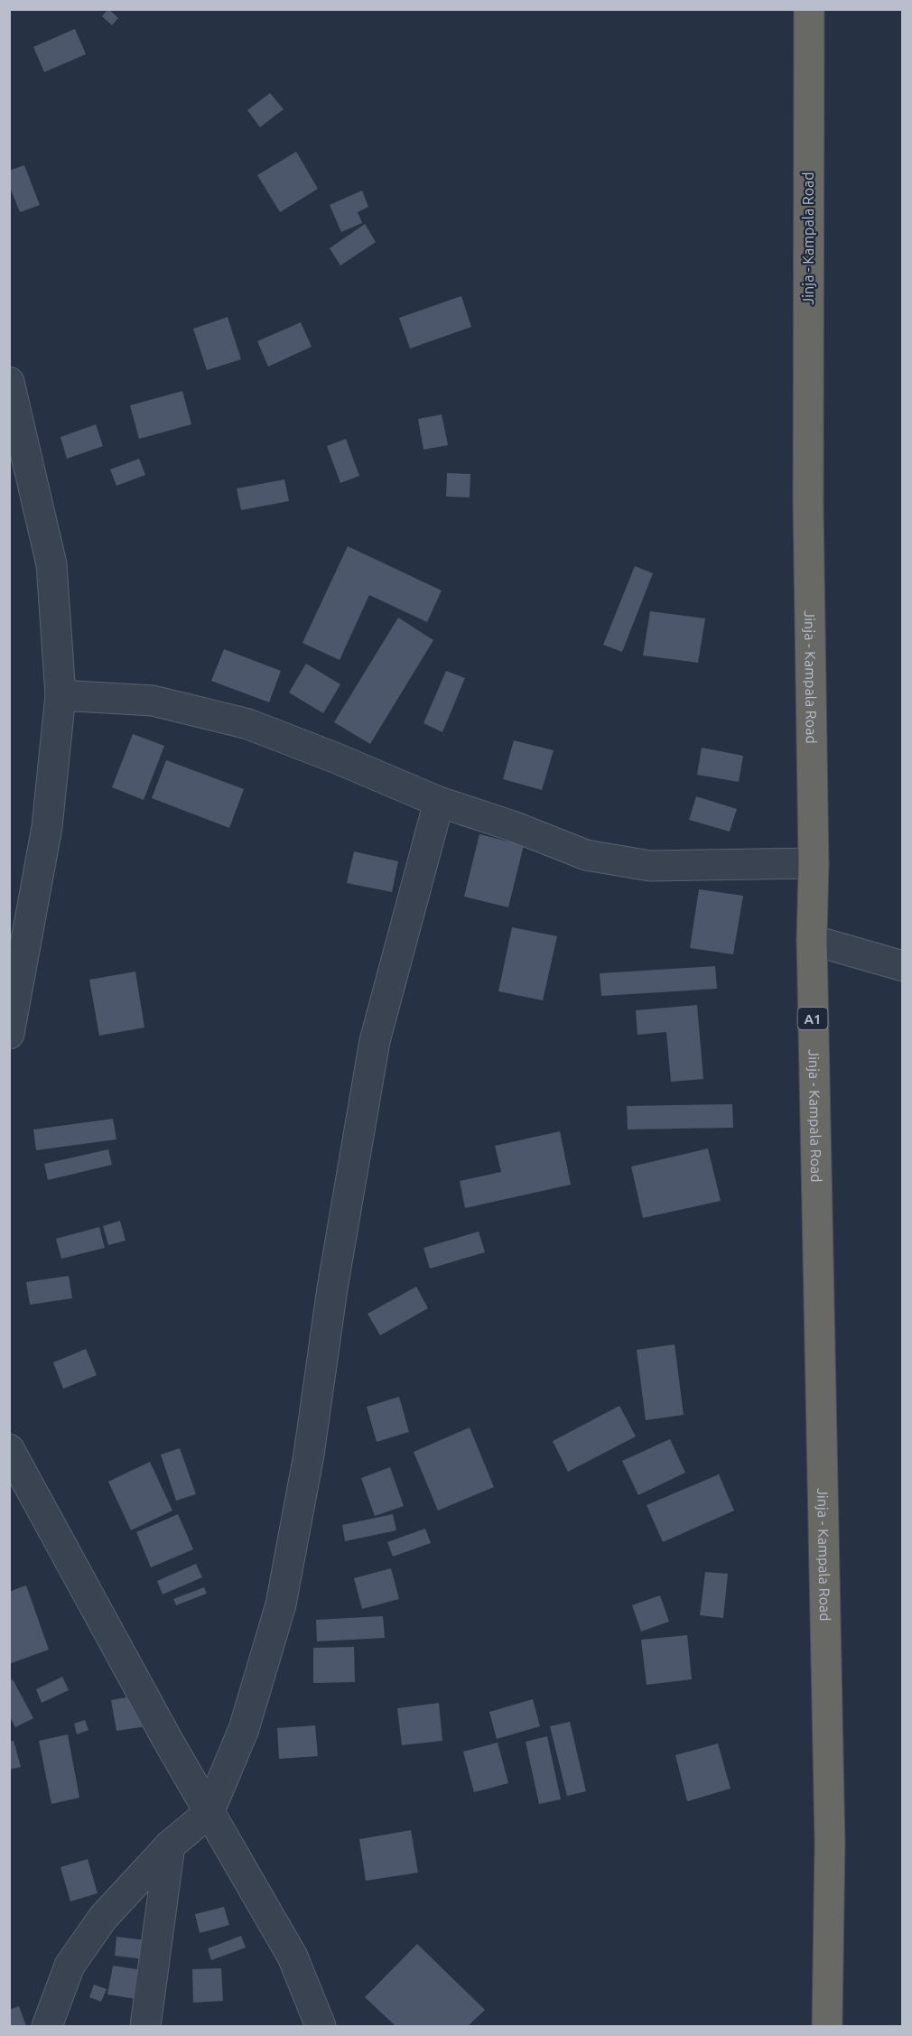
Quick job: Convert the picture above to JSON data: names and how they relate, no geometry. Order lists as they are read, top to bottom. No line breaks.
{"streets":{"highway":["Jinja - Kampala Road","A1"]}}
